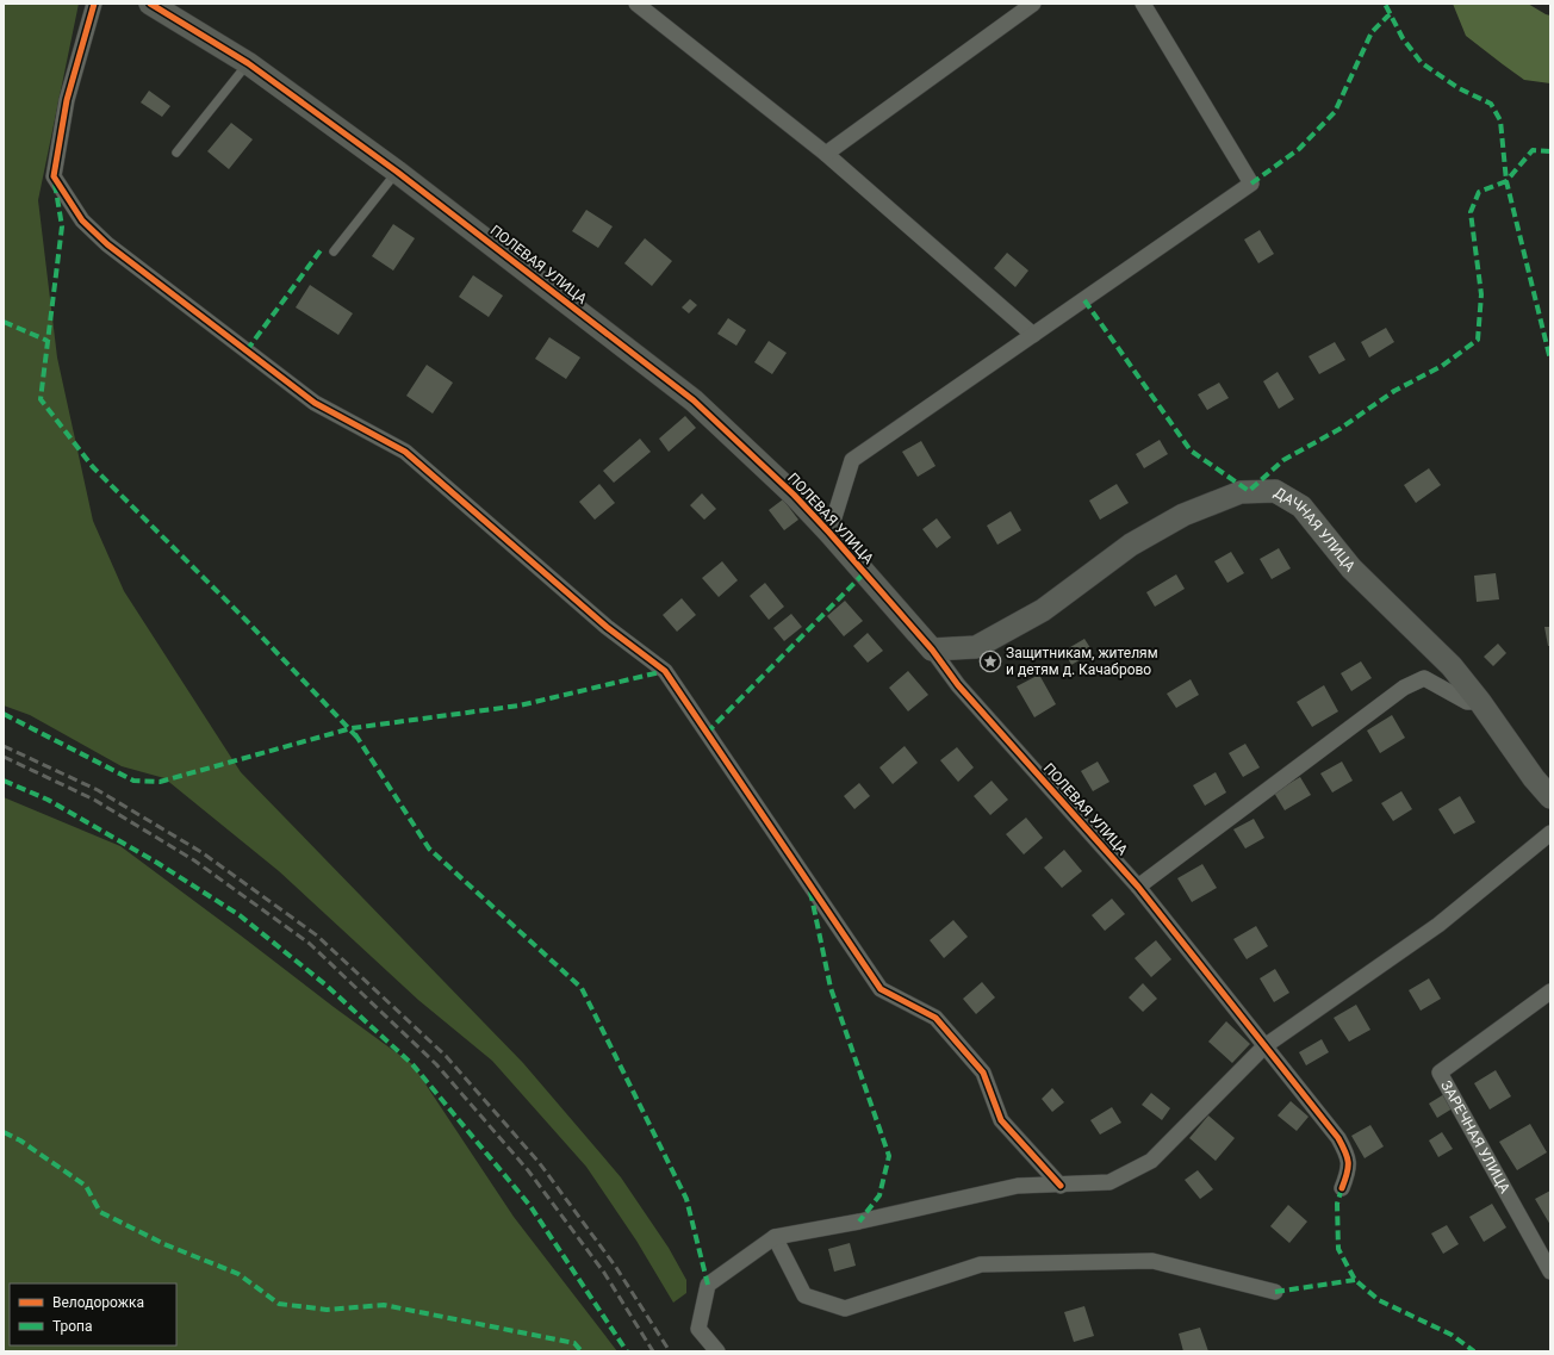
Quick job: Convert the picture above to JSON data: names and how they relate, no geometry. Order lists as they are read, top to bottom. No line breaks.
{"streets":{"street":["ПОЛЕВАЯ УЛИЦА","ДАЧНАЯ УЛИЦА","ЗАРЕЧНАЯ УЛИЦА"]},"crossings":[["ПОЛЕВАЯ УЛИЦА","ДАЧНАЯ УЛИЦА"]],"places":{"place":["Защитникам, жителям и детям д. Качаброво"]},"legend":["Велодорожка","Тропа"]}
